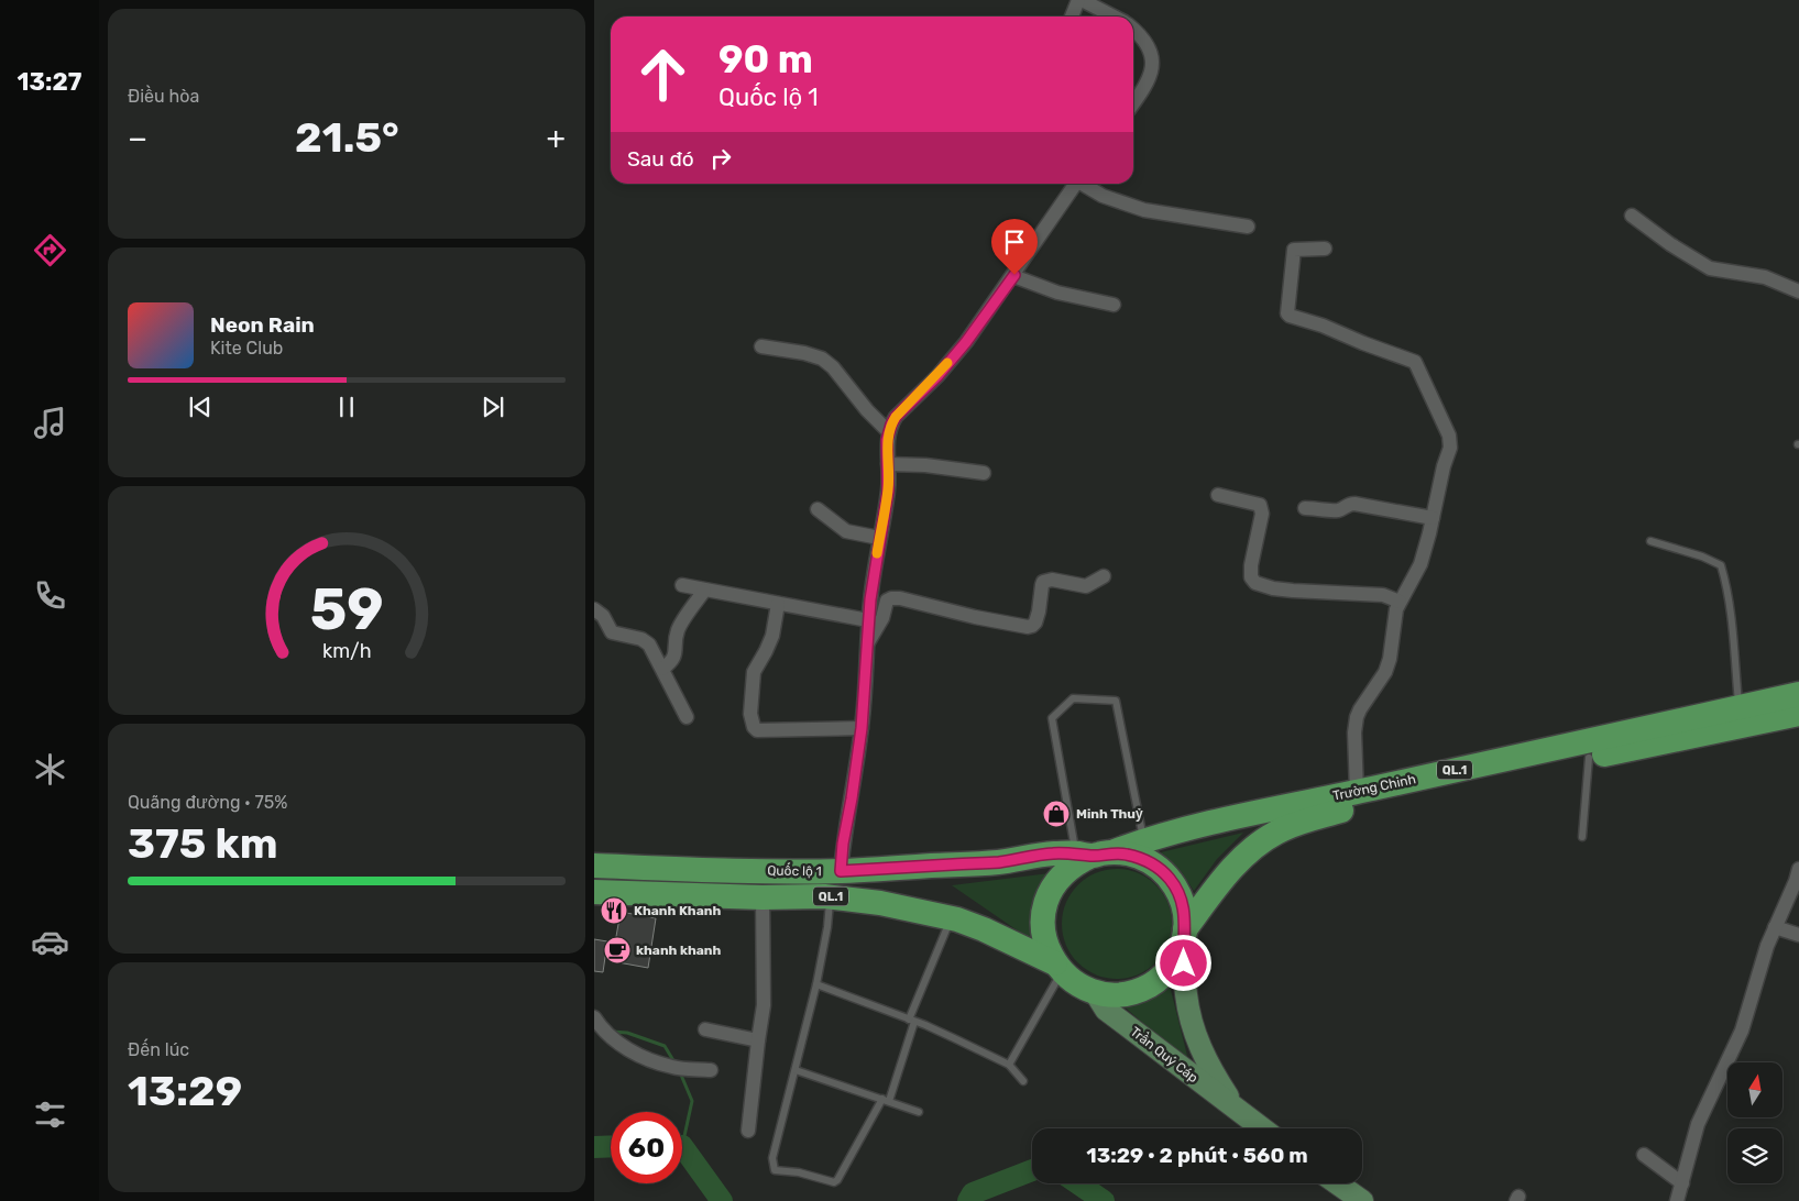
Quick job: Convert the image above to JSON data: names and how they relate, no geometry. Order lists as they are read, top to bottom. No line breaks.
{"streets":{"highway":["QL.1","Trường Chinh","Quốc lộ 1"],"main road":["Trần Quý Cáp"]},"crossings":[["QL.1","Trường Chinh"],["QL.1","Quốc lộ 1"],["QL.1","Trần Quý Cáp"],["Trường Chinh","Quốc lộ 1"],["Trường Chinh","Trần Quý Cáp"],["Quốc lộ 1","Trần Quý Cáp"]],"places":{"shop":["Minh Thuỷ"],"restaurant":["Khanh Khanh"],"cafe":["khanh khanh"]},"north":"top","page":{"tabs":"13:27","tile":["Điều hòa",["Quãng đường · 75%","375 km"],["Đến lúc","13:29"]],"turn":["90 m","Quốc lộ 1"],"heat":["−","21.5°","+"],"then":"Sau đó","song":["Neon Rain","Kite Club"],"limit":"60","trip":"13:29 · 2 phút · 560 m","gauge":["59","km/h"]}}
